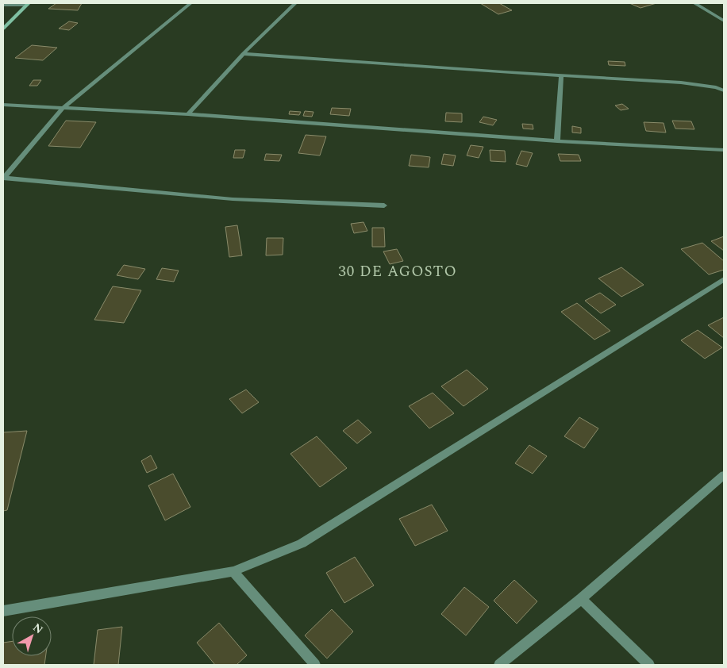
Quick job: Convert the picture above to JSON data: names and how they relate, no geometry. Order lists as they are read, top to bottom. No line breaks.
{"districts":["30 DE AGOSTO"],"north":"top right"}
